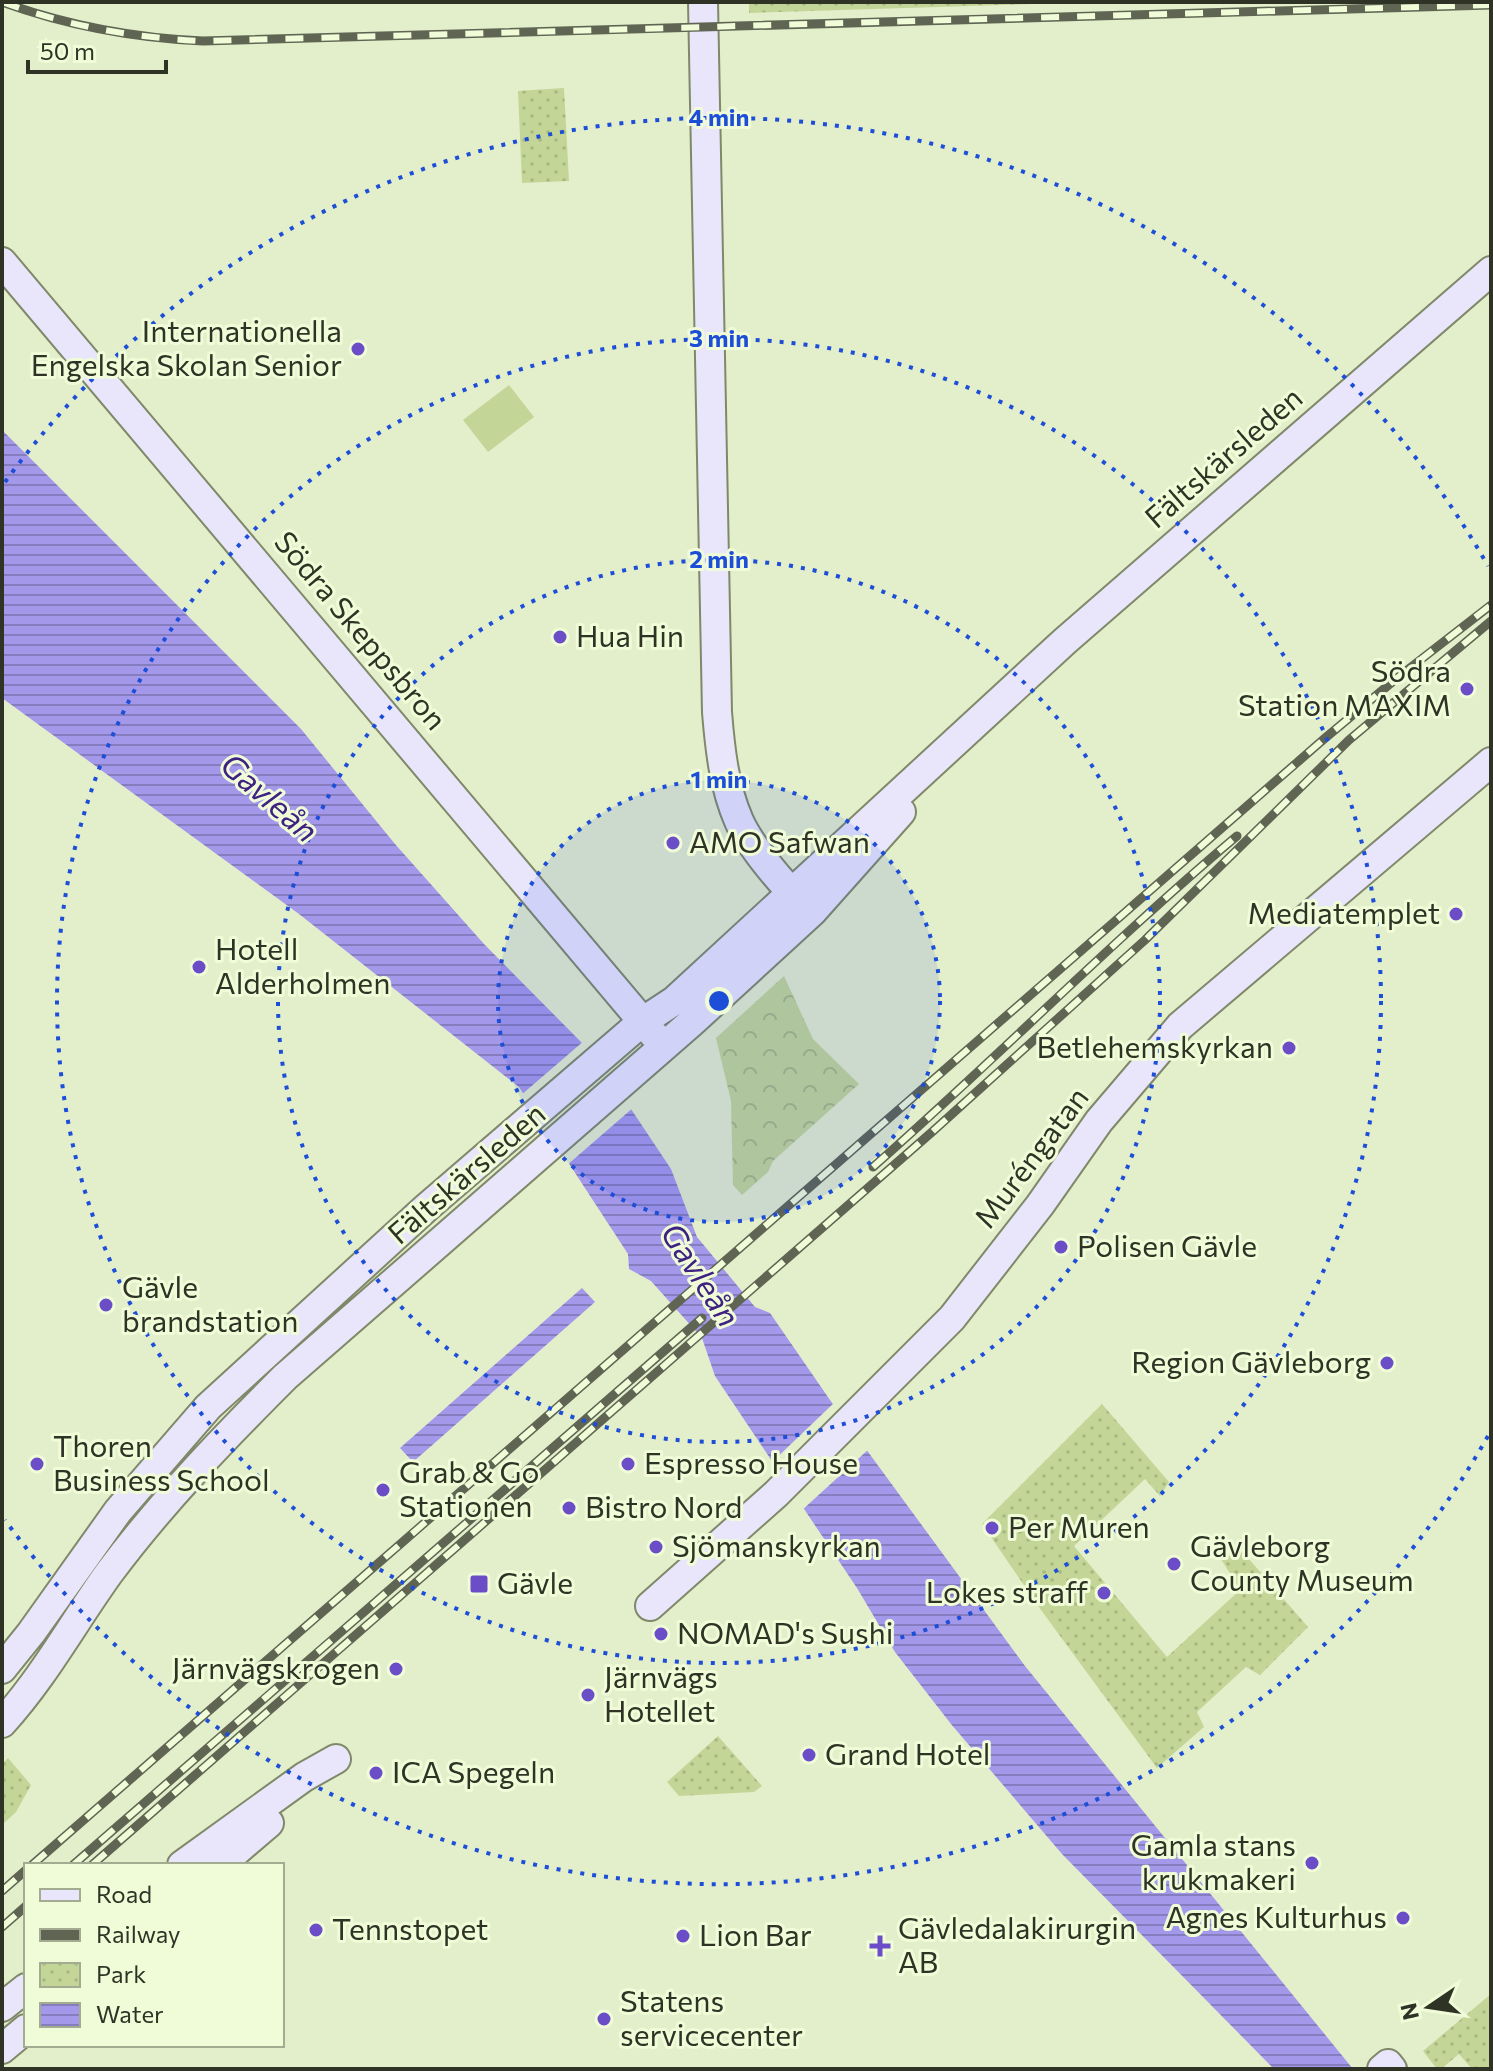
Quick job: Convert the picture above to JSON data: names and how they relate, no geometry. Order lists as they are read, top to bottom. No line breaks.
{"streets":{"street":["Fältskärsleden","Södra Skeppsbron","Muréngatan"]},"crossings":[["Fältskärsleden","Södra Skeppsbron"]],"water":["Gavleån"],"places":{"other":["Internationella Engelska Skolan Senior","Hua Hin","Södra Station MAXIM","AMO Safwan","Mediatemplet","Hotell Alderholmen","Betlehemskyrkan","Polisen Gävle","Gävle brandstation","Region Gävleborg","Thoren Business School","Espresso House","Grab & Go Stationen","Bistro Nord","Per Muren","Sjömanskyrkan","Gävleborg County Museum","Lokes straff","NOMAD's Sushi","Järnvägskrogen","Järnvägs Hotellet","Grand Hotel","ICA Spegeln","Gamla stans krukmakeri","Agnes Kulturhus","Tennstopet","Lion Bar","Statens servicecenter"],"transit":["Gävle"],"health":["Gävledalakirurgin AB"]},"legend":["Road","Railway","Park","Water"],"scale_bar":"50 m","north":"left","rings":["4 min","3 min","2 min","1 min"]}
